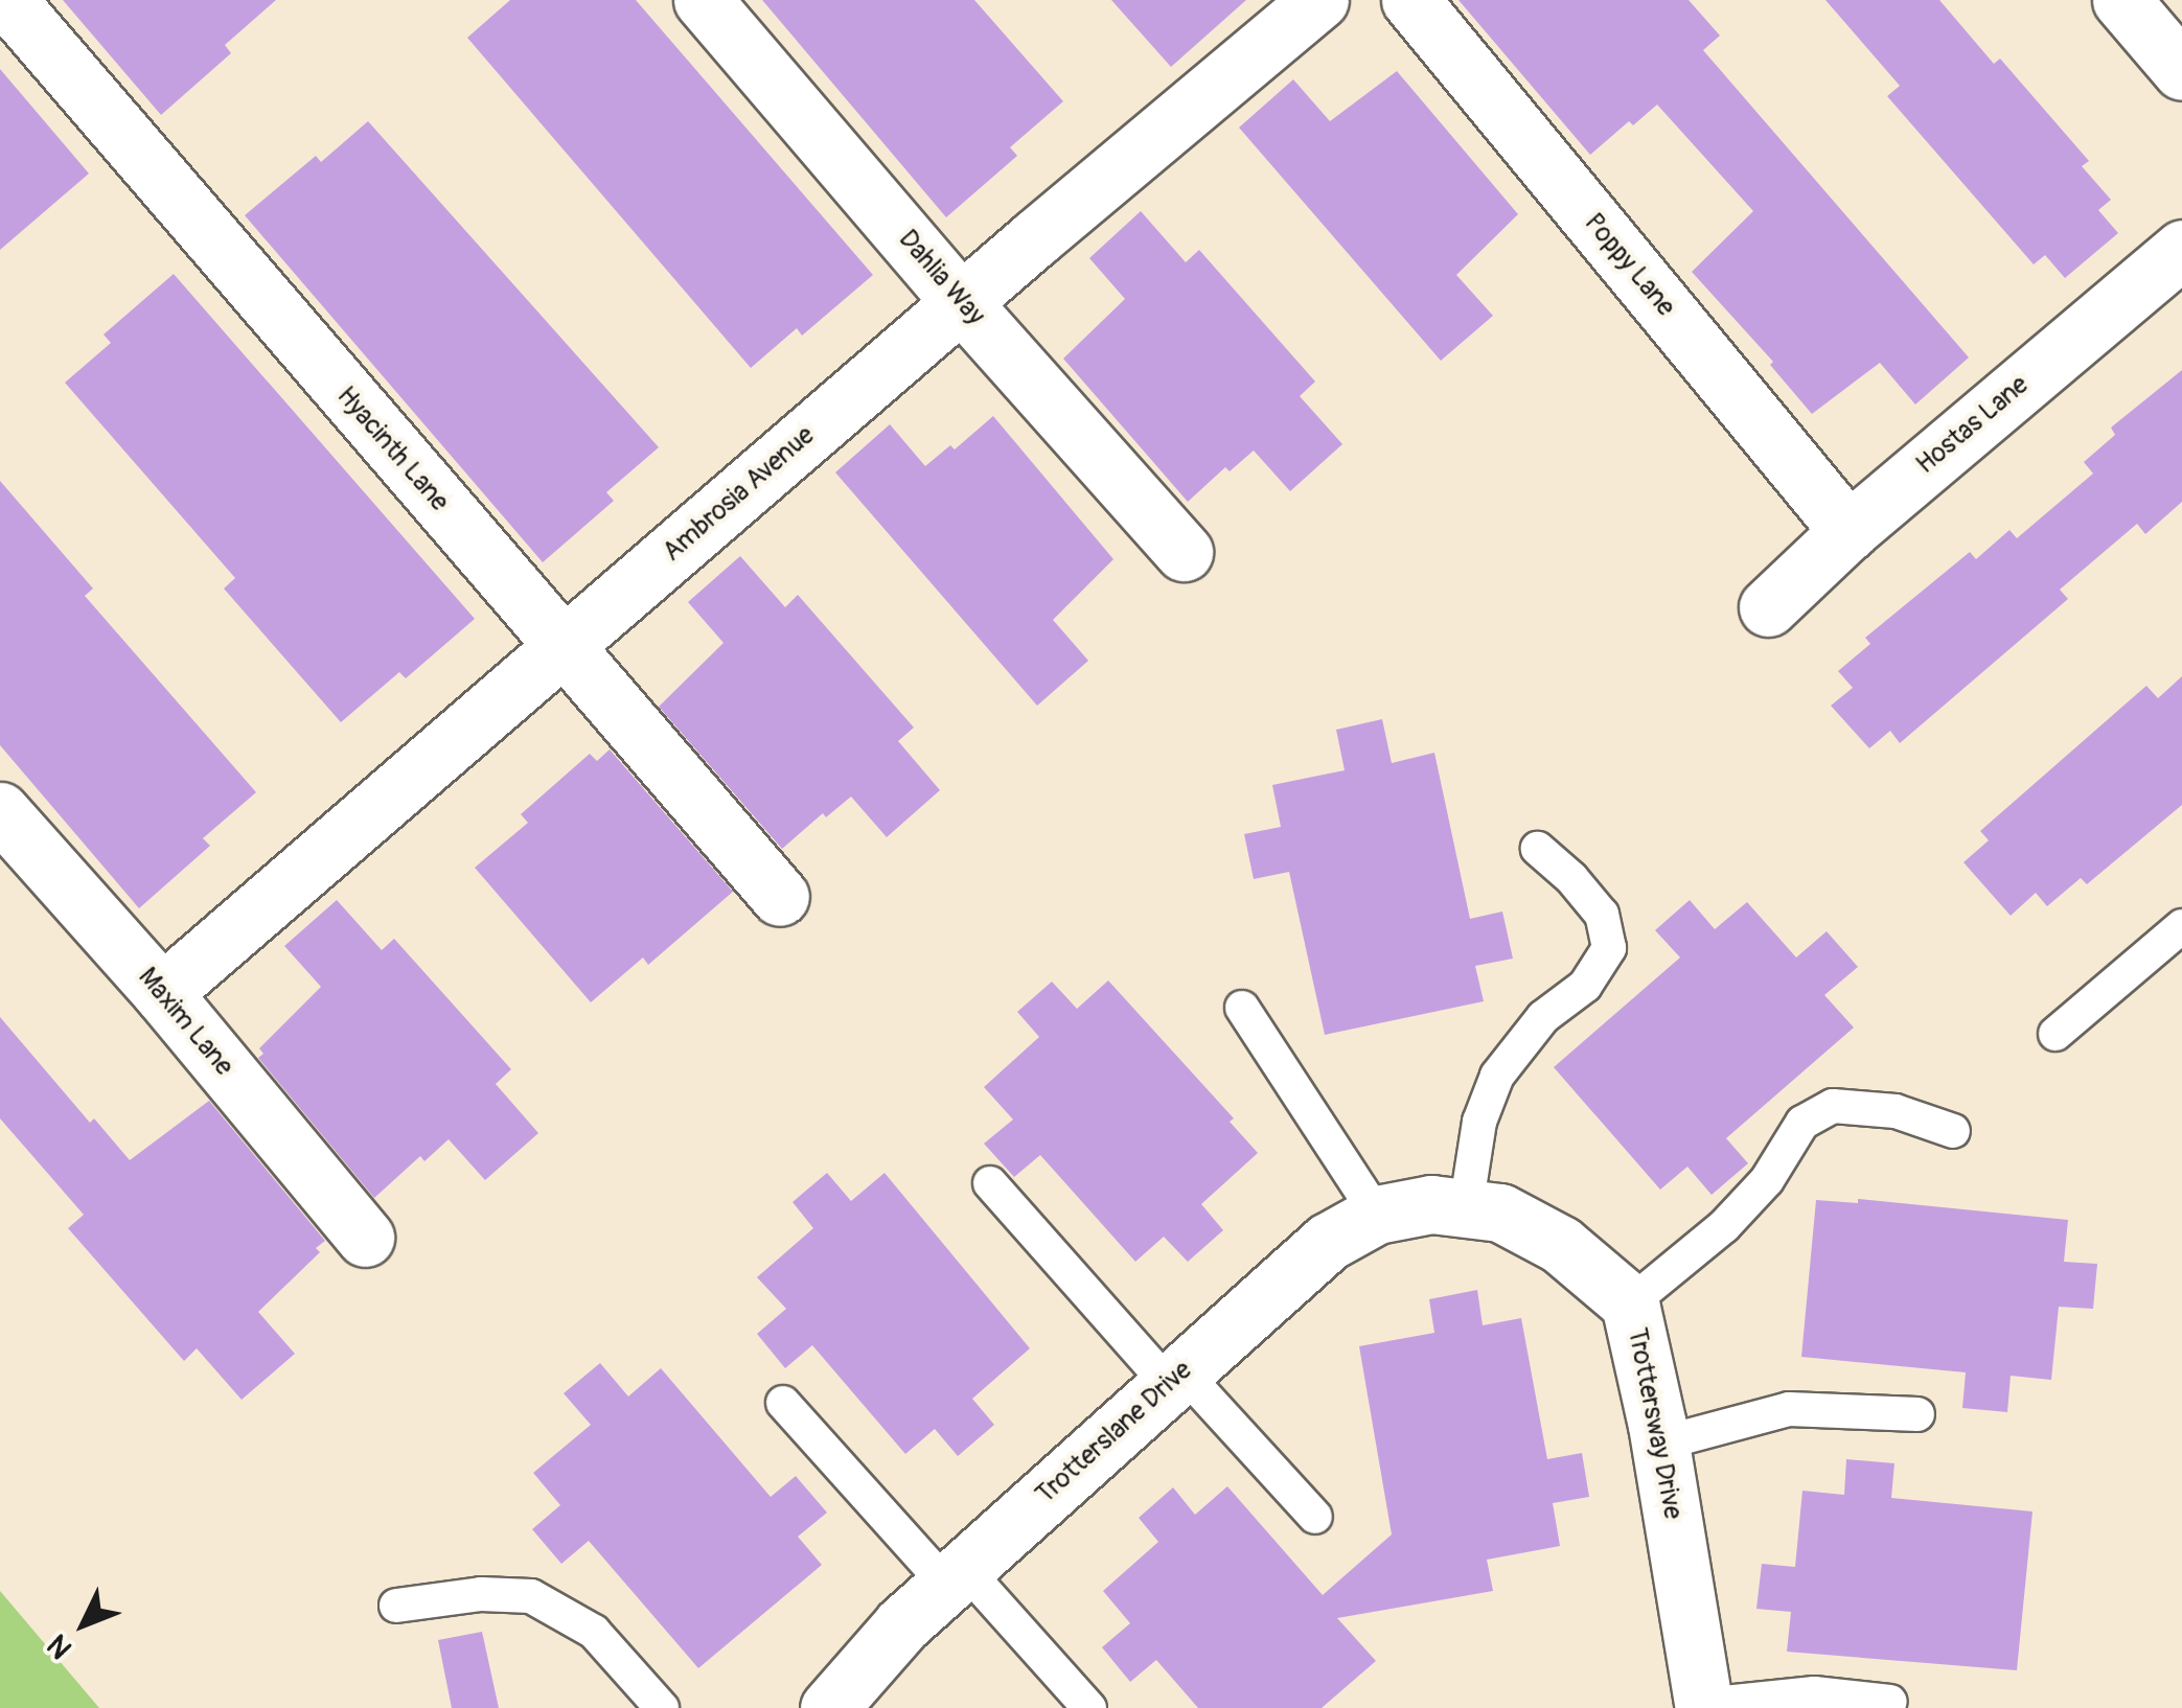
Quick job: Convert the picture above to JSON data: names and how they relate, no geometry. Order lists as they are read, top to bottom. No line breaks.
{"streets":{"street":["Poppy Lane","Dahlia Way","Hostas Lane","Hyacinth Lane","Ambrosia Avenue","Maxim Lane","Trottersway Drive","Trotterslane Drive"]},"crossings":[["Poppy Lane","Hostas Lane"],["Dahlia Way","Ambrosia Avenue"],["Hyacinth Lane","Ambrosia Avenue"],["Ambrosia Avenue","Maxim Lane"],["Trottersway Drive","Trotterslane Drive"]],"north":"bottom left"}
